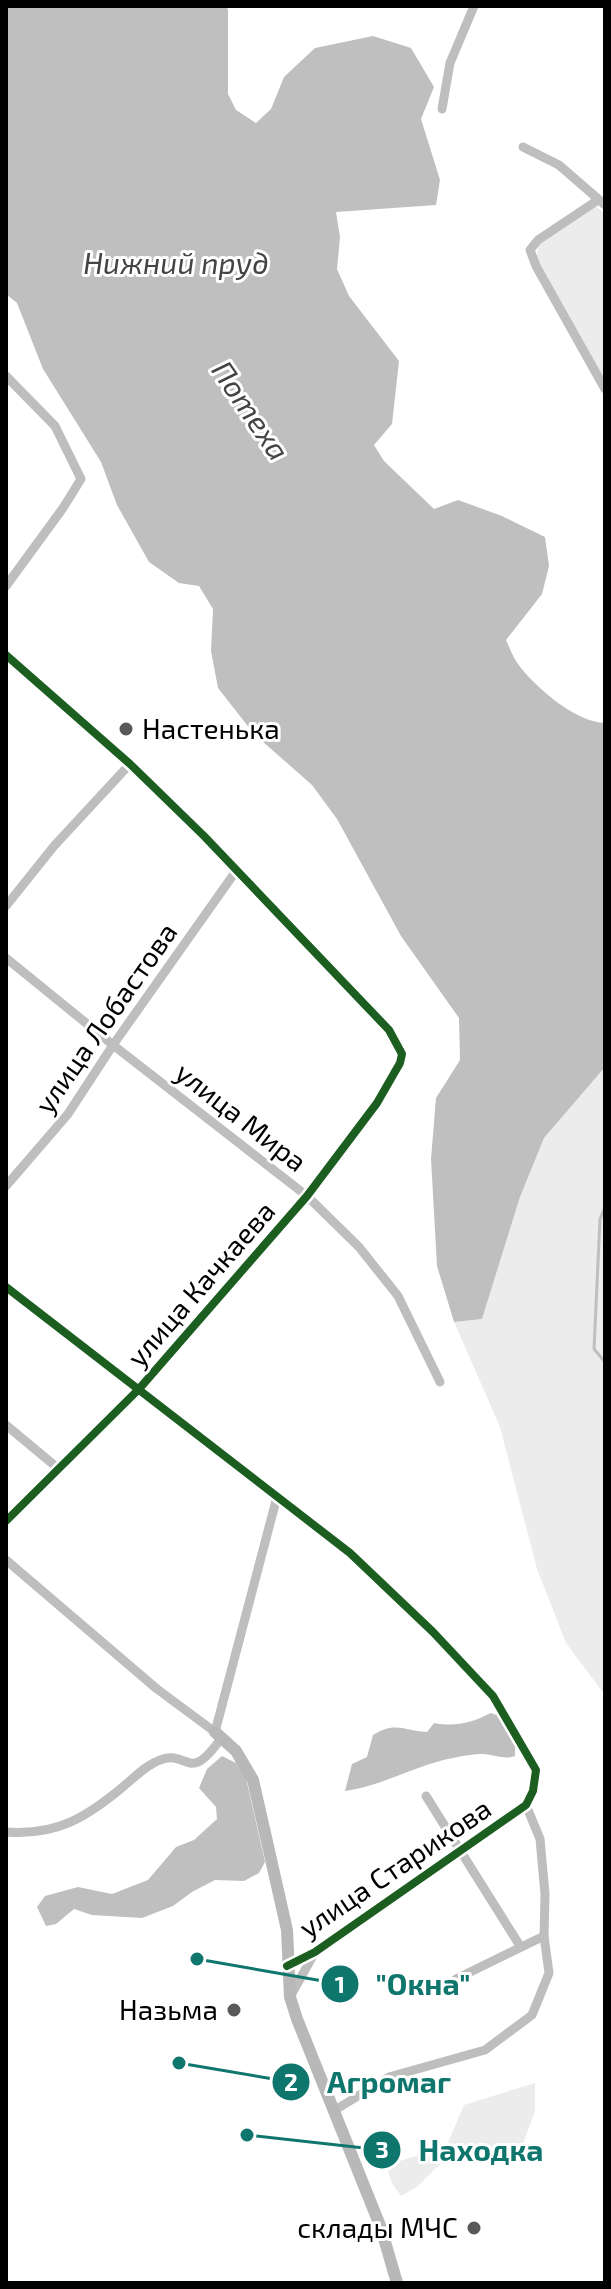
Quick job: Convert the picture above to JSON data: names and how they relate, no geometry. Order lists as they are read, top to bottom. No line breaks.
{"streets":{"street":["улица Лобастова","улица Мира","улица Качкаева","улица Старикова"]},"crossings":[["улица Лобастова","улица Мира"],["улица Лобастова","улица Качкаева"],["улица Мира","улица Качкаева"]],"water":["Нижний пруд","Потеха"],"places":["Настенька","\"Окна\"","Назьма","Агромаг","Находка","склады МЧС"]}
